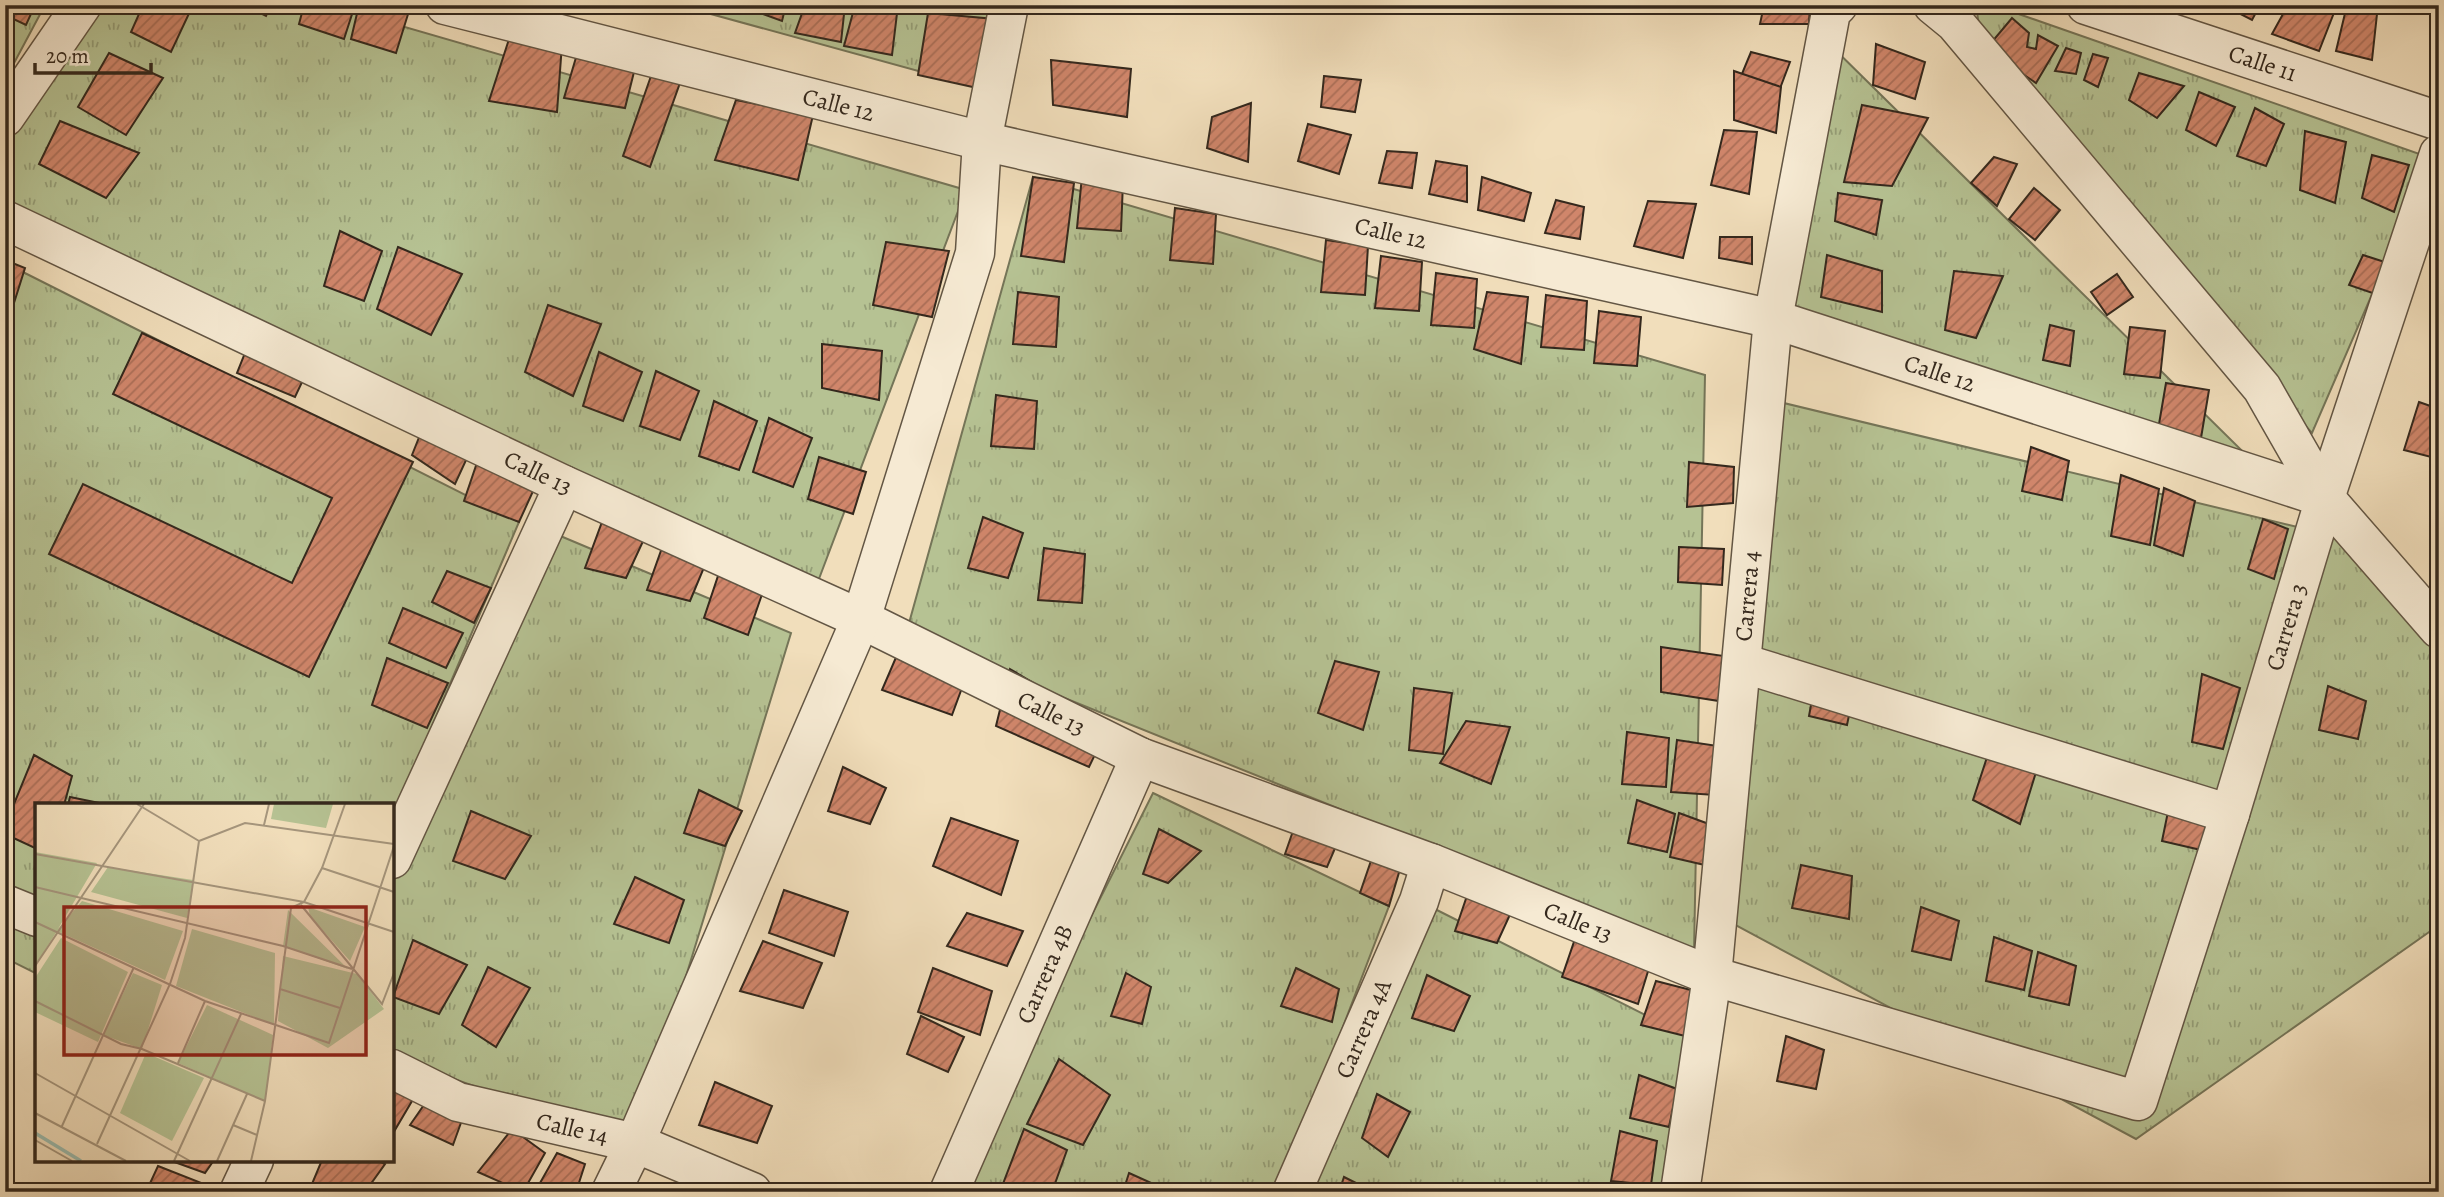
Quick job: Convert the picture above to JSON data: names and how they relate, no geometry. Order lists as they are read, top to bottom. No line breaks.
{"streets":{"street":["Calle 11","Calle 12","Calle 13","Carrera 4","Carrera 3","Carrera 4B","Carrera 4A","Calle 14"]},"crossings":[["Calle 12","Carrera 4"],["Calle 12","Carrera 3"],["Calle 13","Carrera 4"],["Calle 13","Carrera 3"],["Calle 13","Carrera 4B"],["Calle 13","Carrera 4A"]],"scale_bar":"20 m"}
